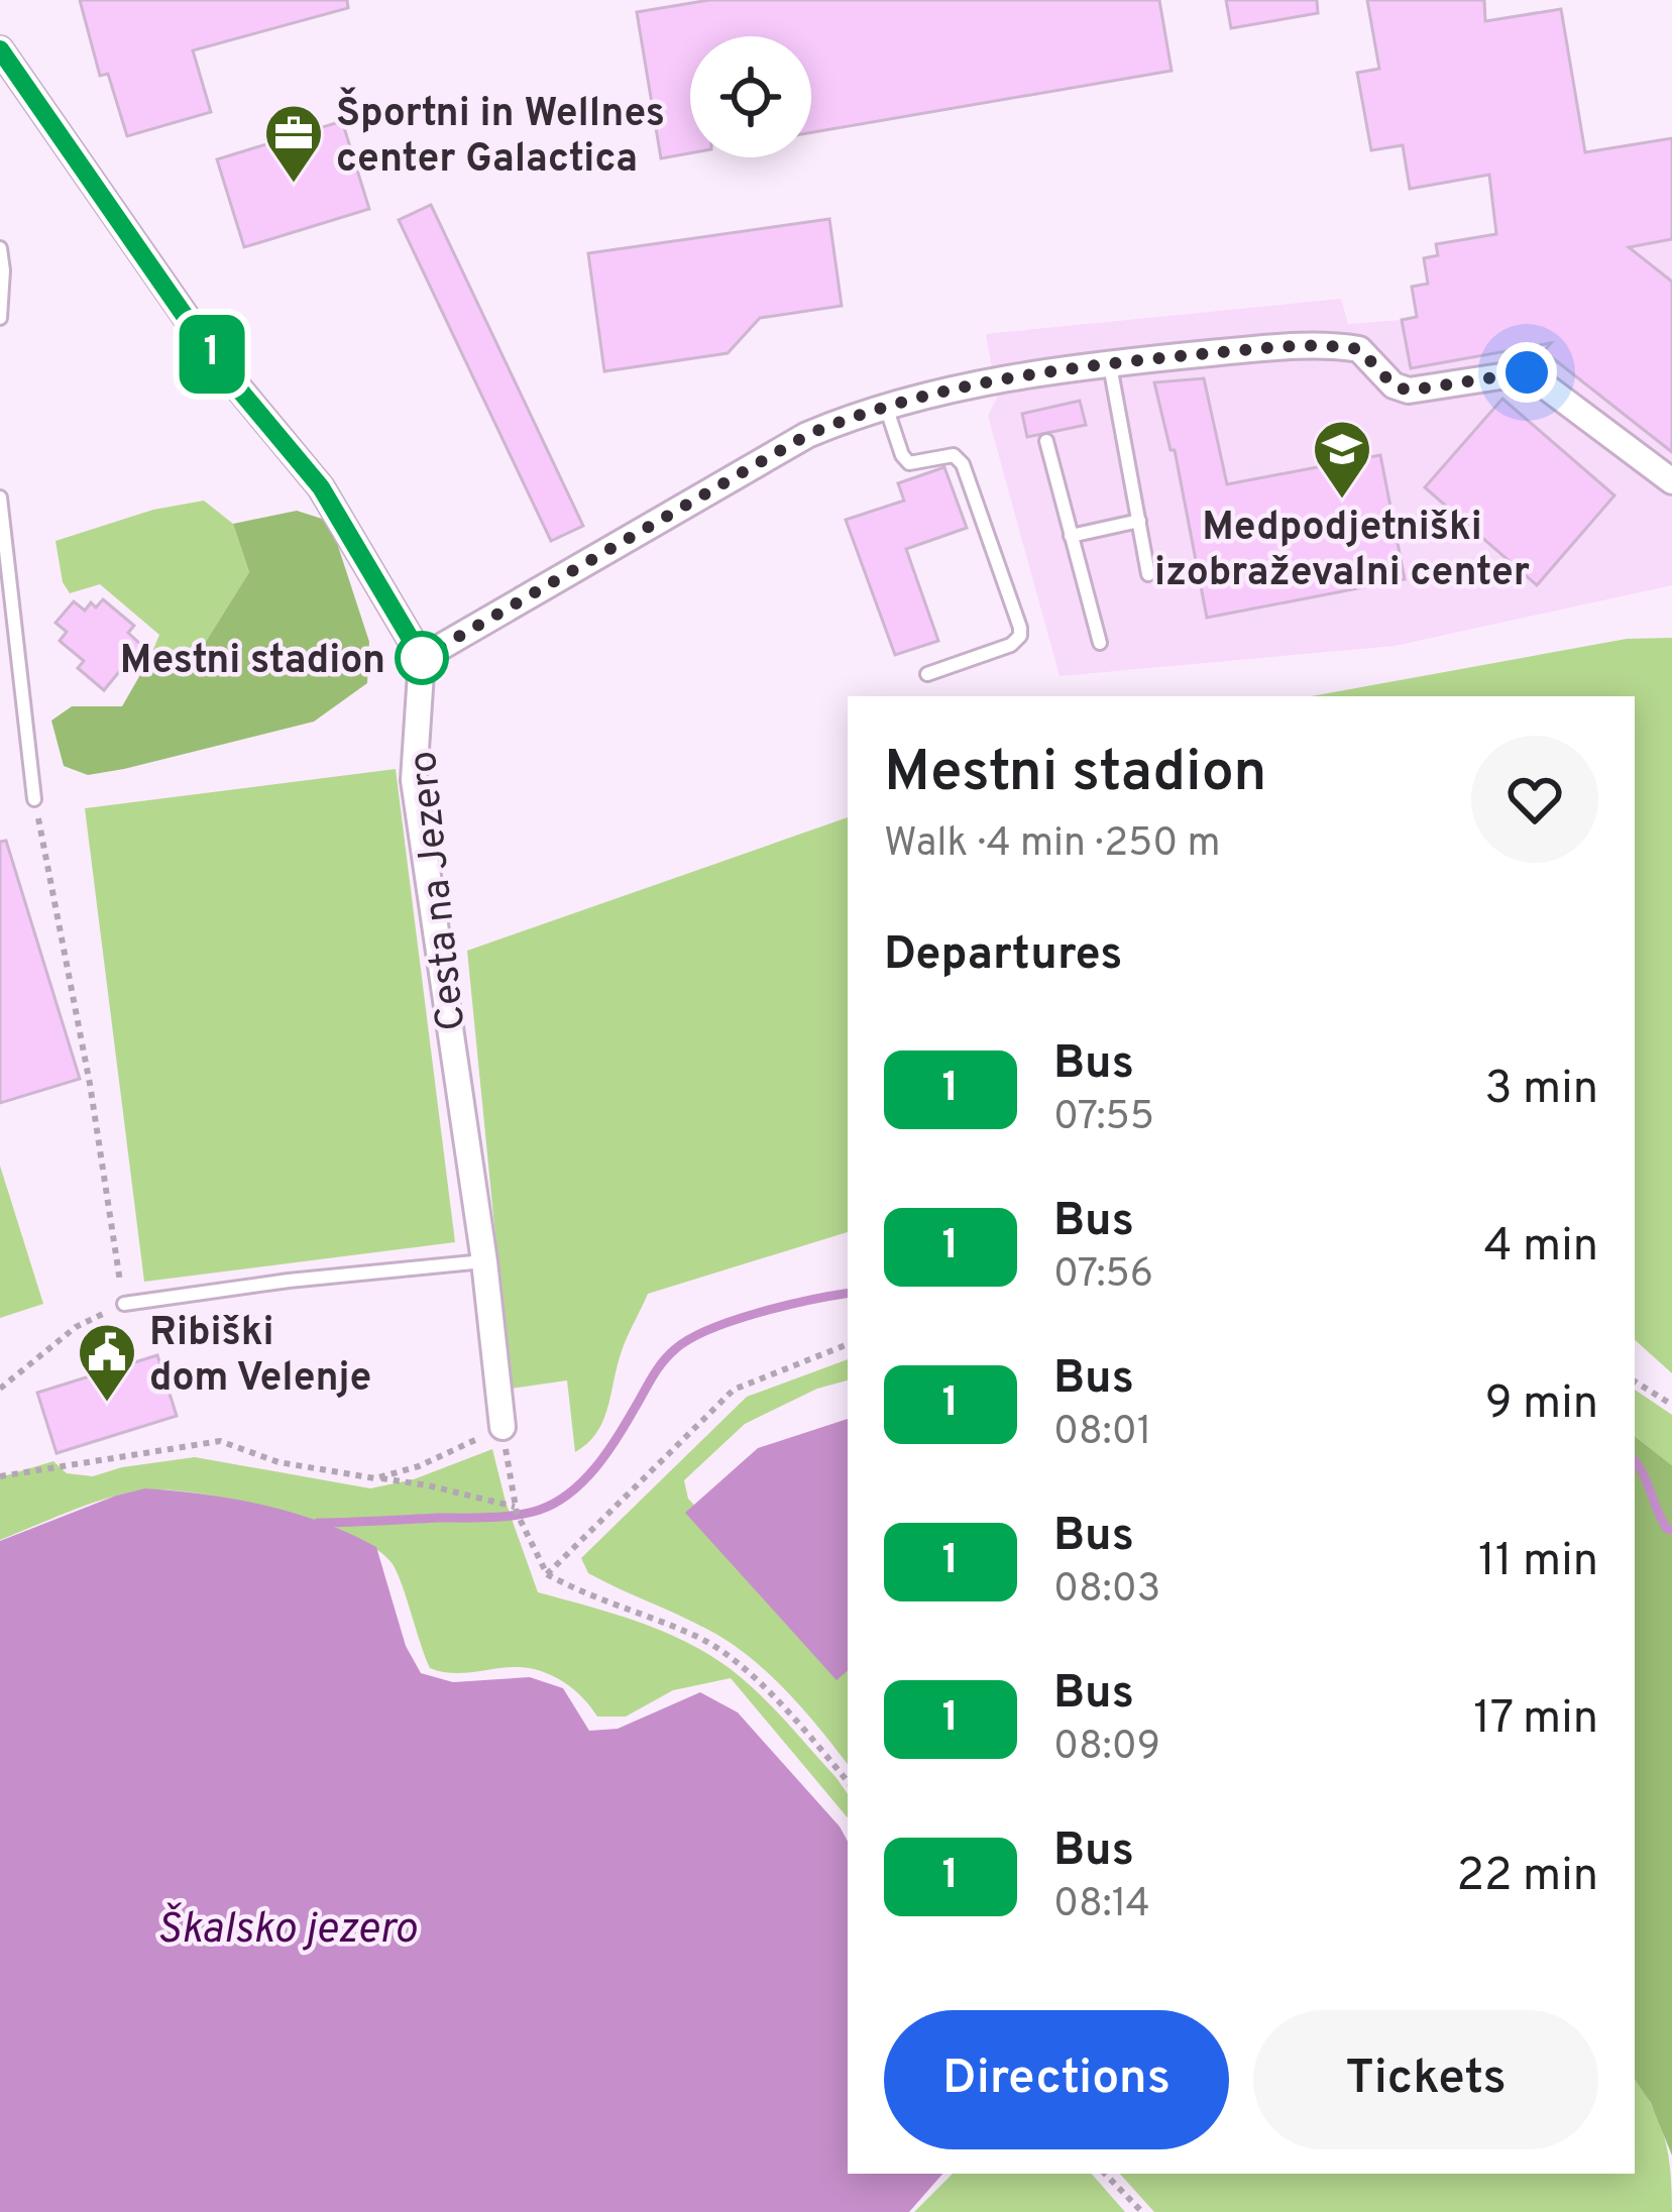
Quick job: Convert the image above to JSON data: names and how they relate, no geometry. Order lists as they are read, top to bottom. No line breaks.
{"streets":{"street":["Cesta na Jezero"]},"water":["Škalsko jezero"],"places":{"office":["Športni in Wellnes center Galactica"],"school or university":["Medpodjetniški izobraževalni center"],"other":["Mestni stadion"],"public building":["Ribiški dom Velenje"]},"lines":["bus line 1"],"page":{"on_map":"1","heading":[["Mestni stadion","Walk · 4 min · 250 m"],"Departures"],"list":[{"mark":"1","name":"Bus","note":"07:55","value":"3 min"},{"mark":"1","name":"Bus","note":"07:56","value":"4 min"},{"mark":"1","name":"Bus","note":"08:01","value":"9 min"},{"mark":"1","name":"Bus","note":"08:03","value":"11 min"},{"mark":"1","name":"Bus","note":"08:09","value":"17 min"},{"mark":"1","name":"Bus","note":"08:14","value":"22 min"}],"buttons":["Directions","Tickets"]}}
